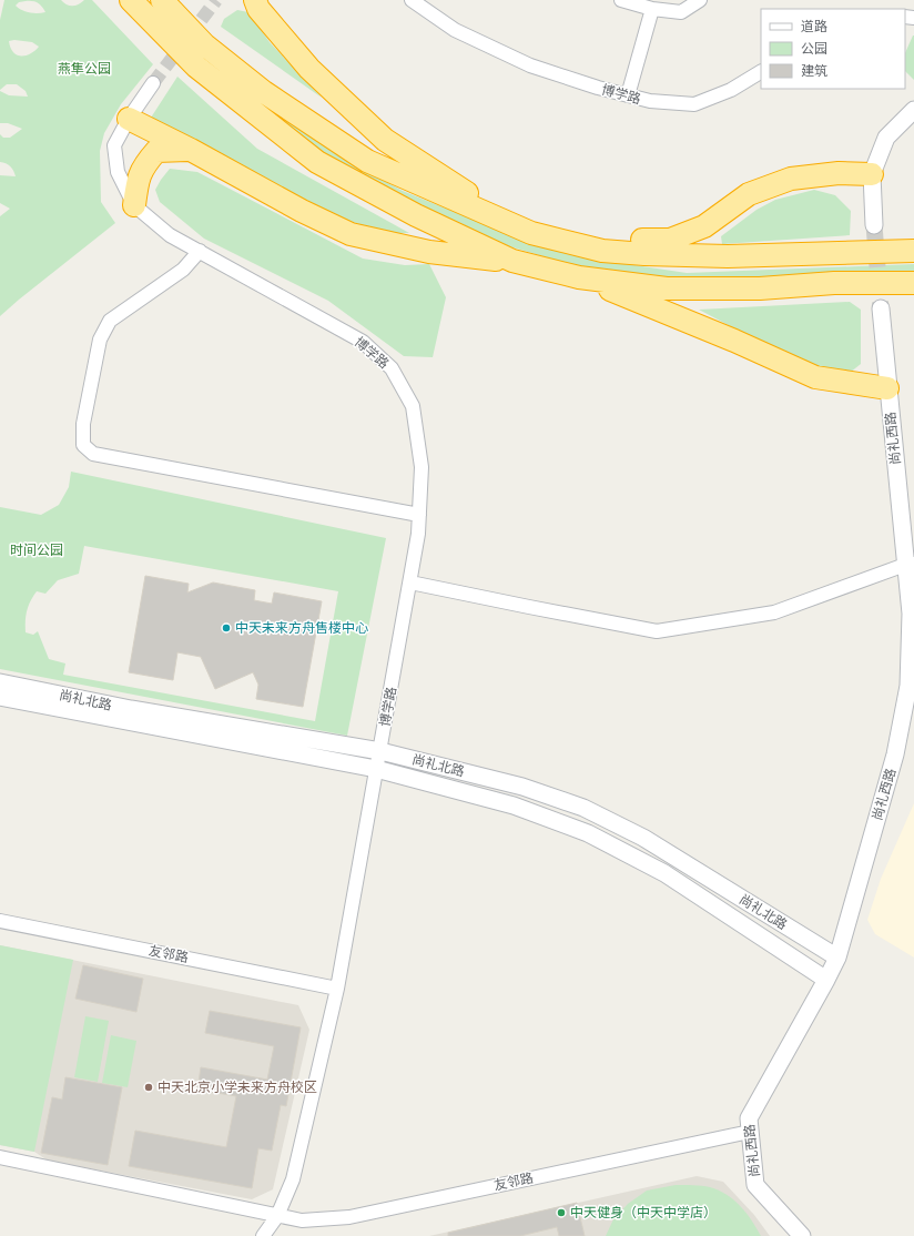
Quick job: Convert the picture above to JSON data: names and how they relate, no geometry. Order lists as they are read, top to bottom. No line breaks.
{"streets":{"street":["博学路","尚礼西路","尚礼北路","友邻路"]},"crossings":[["博学路","尚礼北路"],["尚礼西路","尚礼北路"],["尚礼西路","友邻路"]],"parks":["燕隼公园","时间公园"],"places":["中天未来方舟售楼中心","中天北京小学未来方舟校区","中天健身（中天中学店）"],"legend":["道路","公园","建筑"]}
